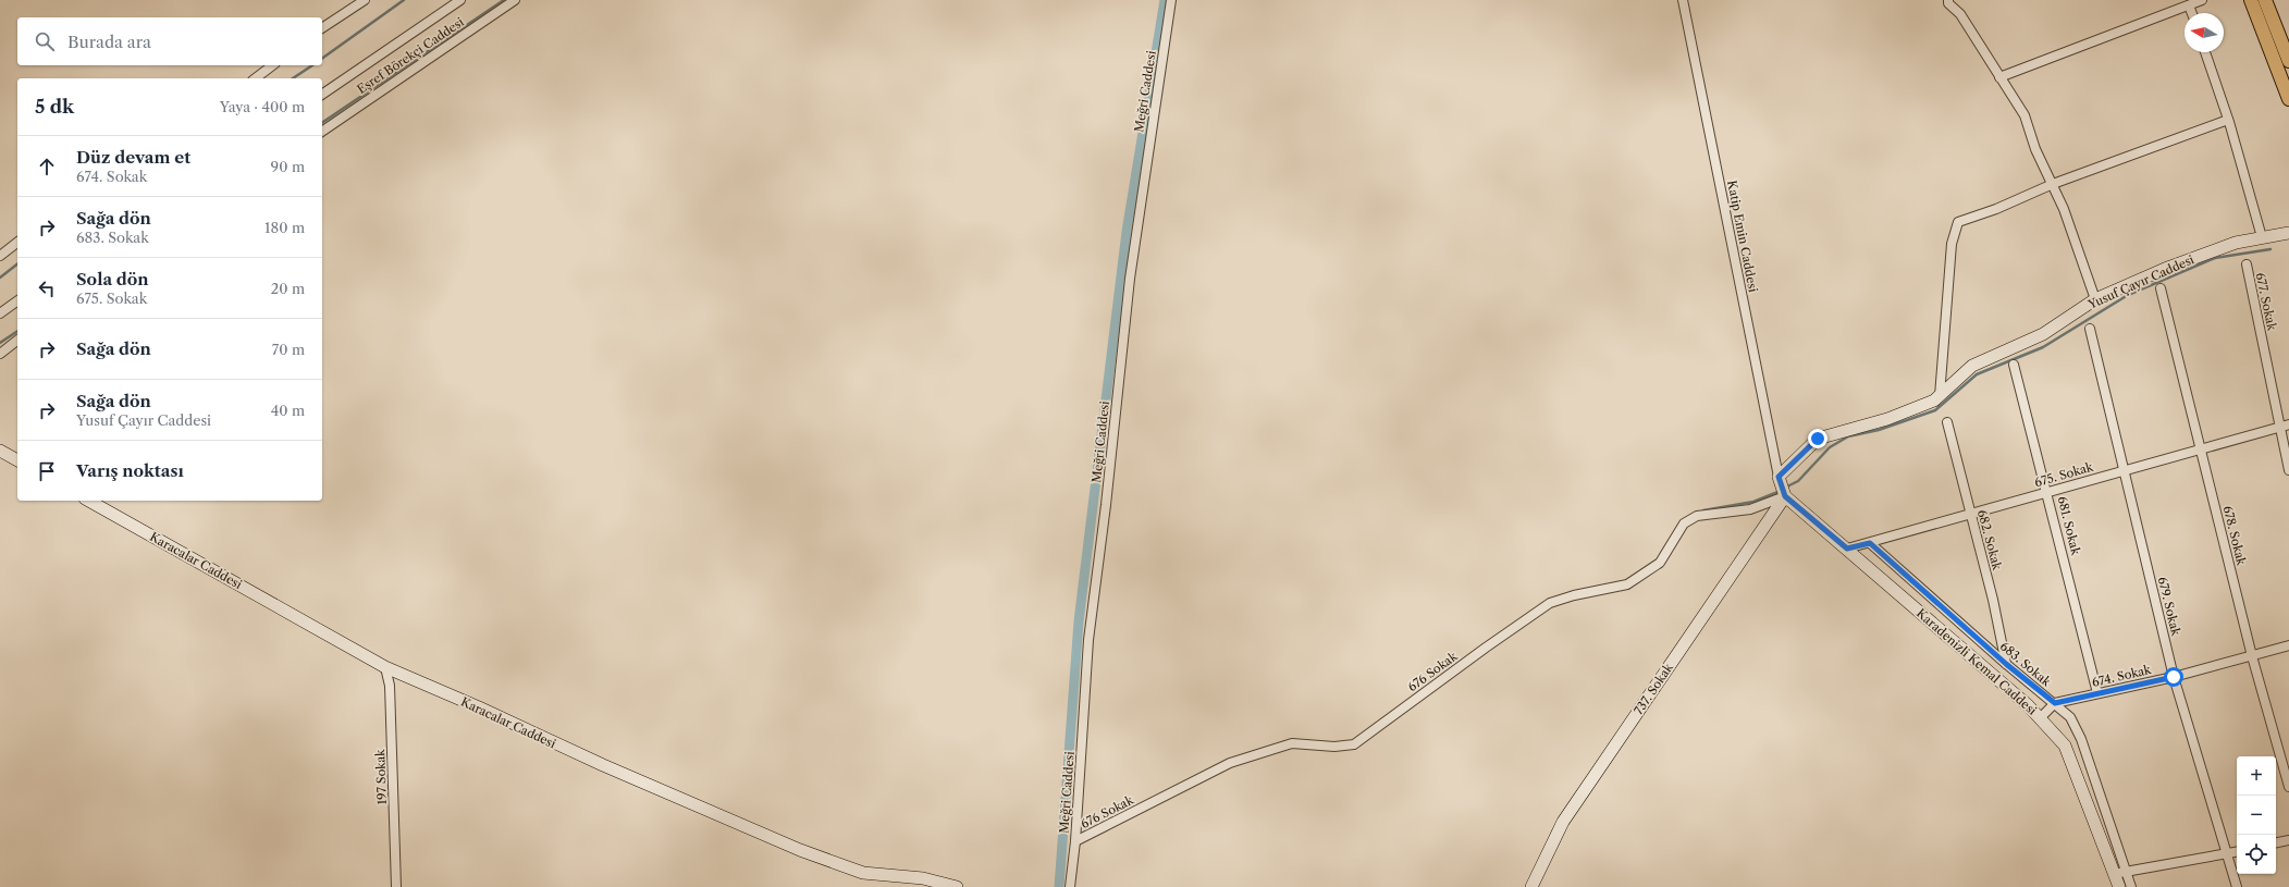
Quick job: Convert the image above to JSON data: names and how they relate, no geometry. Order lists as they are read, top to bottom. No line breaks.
{"streets":{"street":["Eşref Börekçi Caddesi","Meğri Caddesi","Katip Emin Caddesi","Yusuf Çayır Caddesi","677. Sokak","675. Sokak","681. Sokak","678. Sokak","682. Sokak","Karacalar Caddesi","679. Sokak","Karadenizli Kemal Caddesi","683. Sokak","676 Sokak","674. Sokak","737. Sokak","197 Sokak"]},"crossings":[["Meğri Caddesi","676 Sokak"],["Katip Emin Caddesi","Yusuf Çayır Caddesi"],["Katip Emin Caddesi","Karadenizli Kemal Caddesi"],["Katip Emin Caddesi","676 Sokak"],["Katip Emin Caddesi","737. Sokak"],["Yusuf Çayır Caddesi","Karadenizli Kemal Caddesi"],["Yusuf Çayır Caddesi","676 Sokak"],["Yusuf Çayır Caddesi","737. Sokak"],["677. Sokak","675. Sokak"],["675. Sokak","681. Sokak"],["675. Sokak","678. Sokak"],["675. Sokak","682. Sokak"],["675. Sokak","679. Sokak"],["675. Sokak","Karadenizli Kemal Caddesi"],["675. Sokak","683. Sokak"],["681. Sokak","674. Sokak"],["678. Sokak","674. Sokak"],["682. Sokak","683. Sokak"],["Karacalar Caddesi","197 Sokak"],["679. Sokak","674. Sokak"],["Karadenizli Kemal Caddesi","683. Sokak"],["Karadenizli Kemal Caddesi","676 Sokak"],["Karadenizli Kemal Caddesi","737. Sokak"],["683. Sokak","674. Sokak"],["676 Sokak","737. Sokak"]],"north":"left","page":{"search":"Burada ara","heading":["5 dk","Yaya · 400 m"],"list":[["Düz devam et","674. Sokak","90 m"],["Sağa dön","683. Sokak","180 m"],["Sola dön","675. Sokak","20 m"],["Sağa dön","70 m"],["Sağa dön","Yusuf Çayır Caddesi","40 m"],"Varış noktası"],"map_buttons":["+","−"]}}
